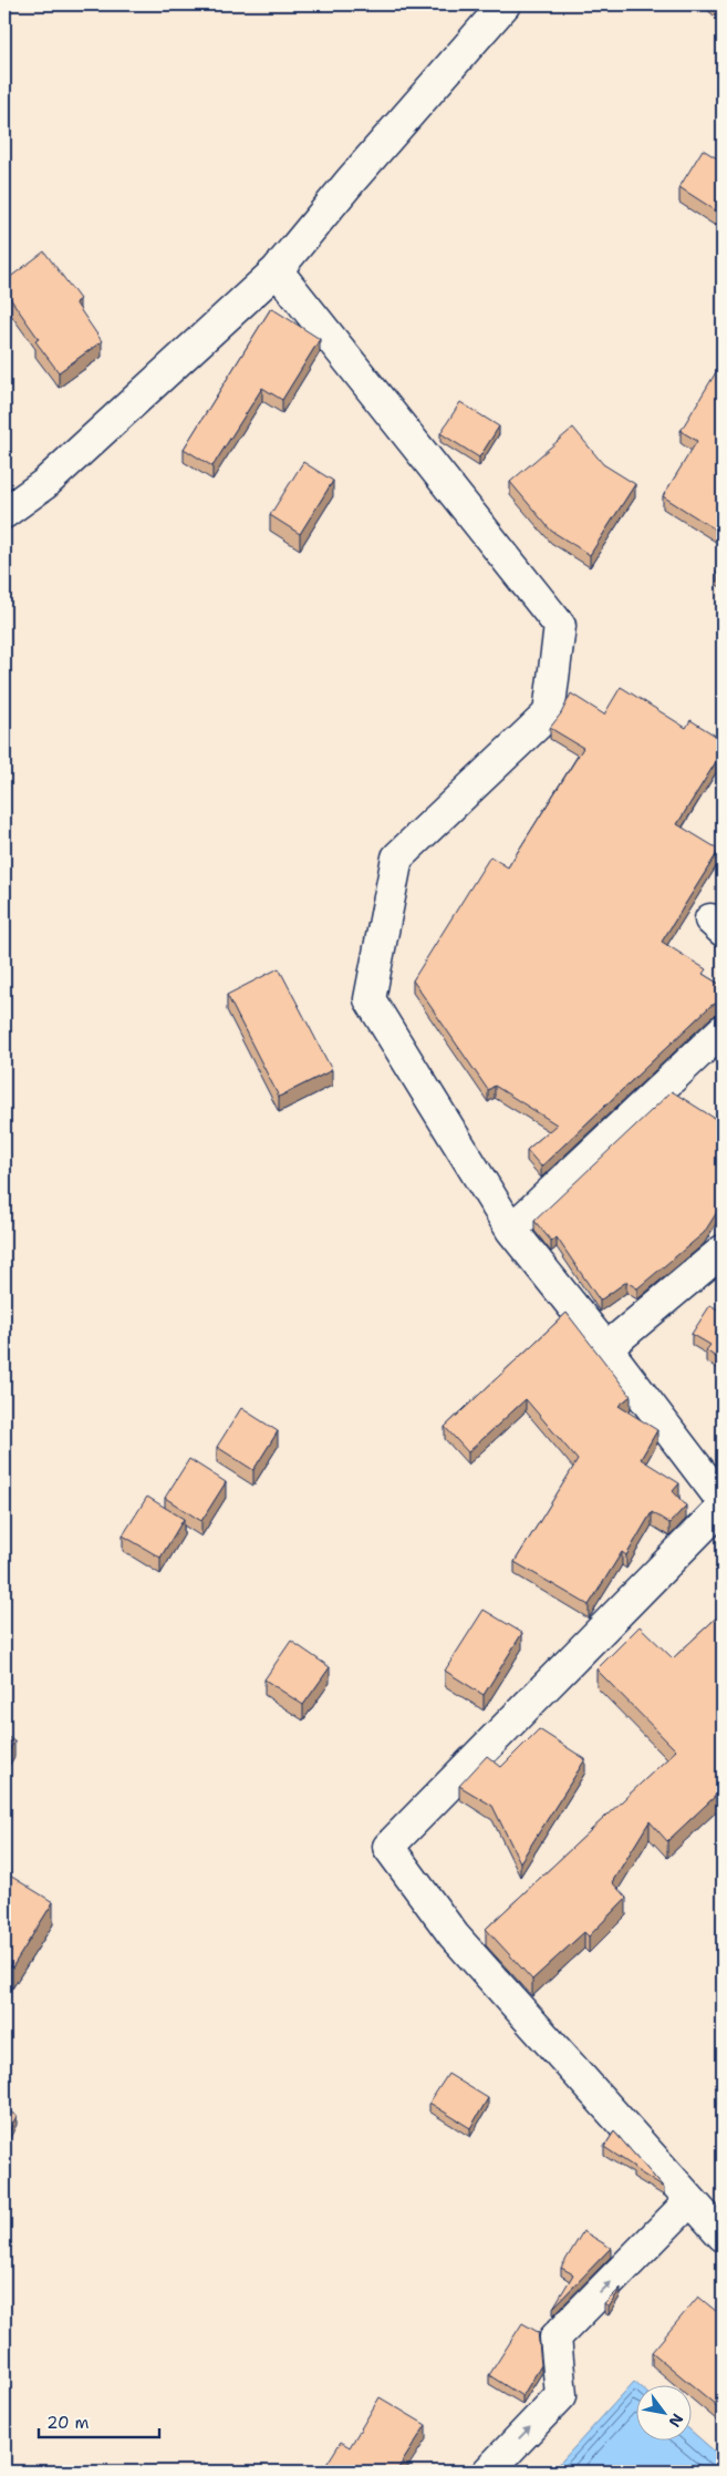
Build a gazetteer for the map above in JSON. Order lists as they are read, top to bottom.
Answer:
{
  "scale_bar": "20 m",
  "north": "bottom right"
}
